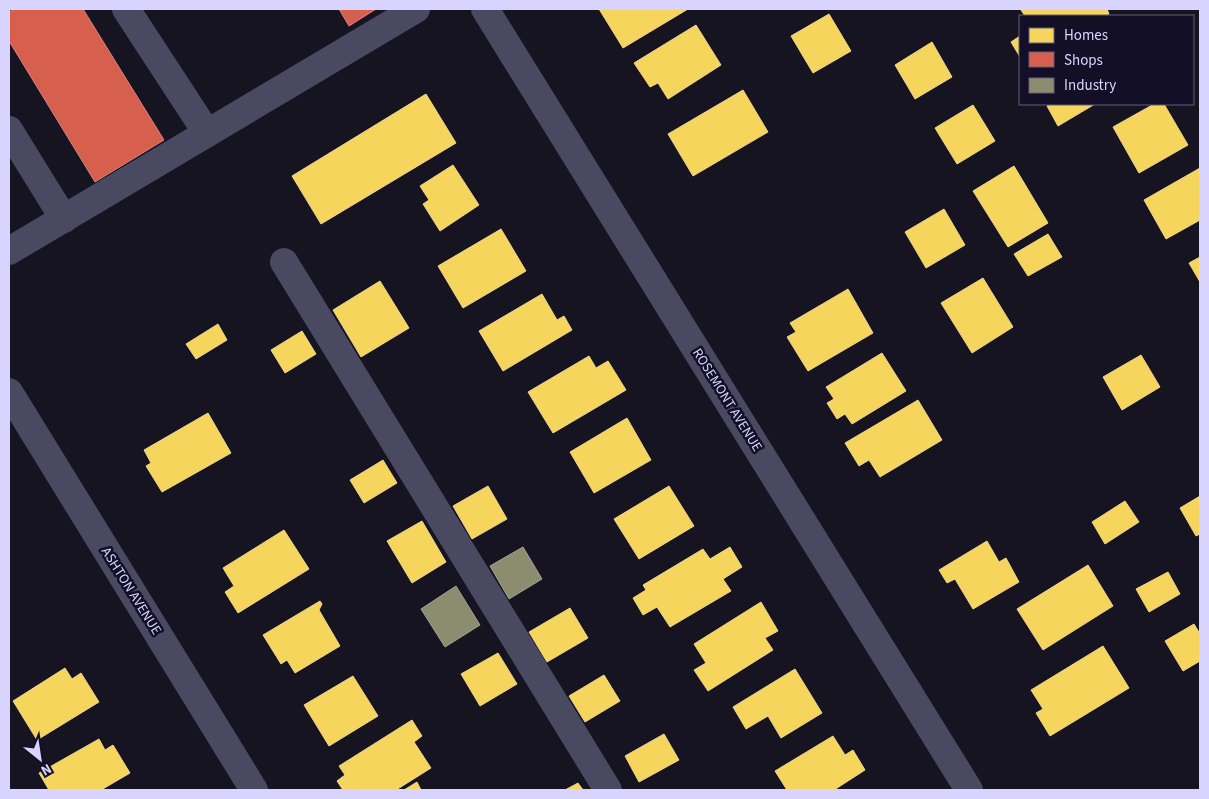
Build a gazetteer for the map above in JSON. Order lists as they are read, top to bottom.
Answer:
{
  "streets": {
    "street": ["ROSEMONT AVENUE", "ASHTON AVENUE"]
  },
  "legend": ["Homes", "Shops", "Industry"],
  "north": "bottom right"
}
